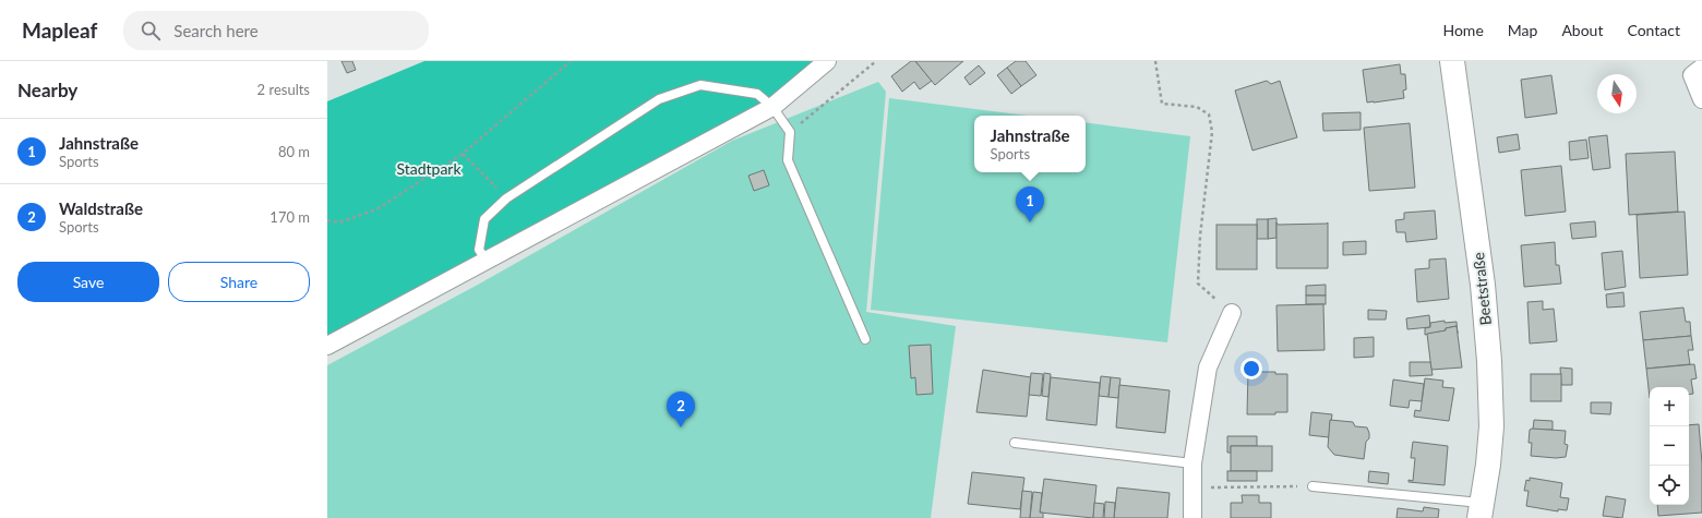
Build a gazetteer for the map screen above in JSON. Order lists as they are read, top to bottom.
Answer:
{
  "streets": {
    "main road": ["Beetstraße"]
  },
  "parks": ["Stadtpark"],
  "north": "bottom",
  "page": {
    "header": "Mapleaf",
    "search": "Search here",
    "nav": [
      "Home",
      "Map",
      "About",
      "Contact"
    ],
    "heading": ["Nearby", "2 results"],
    "popup": ["Jahnstraße", "Sports"],
    "list": [
      {
        "mark": "1",
        "name": "Jahnstraße",
        "note": "Sports",
        "value": "80 m"
      },
      {
        "mark": "2",
        "name": "Waldstraße",
        "note": "Sports",
        "value": "170 m"
      }
    ],
    "pins": ["1", "2"],
    "buttons": ["Save", "Share"],
    "map_buttons": ["+", "−"]
  }
}
